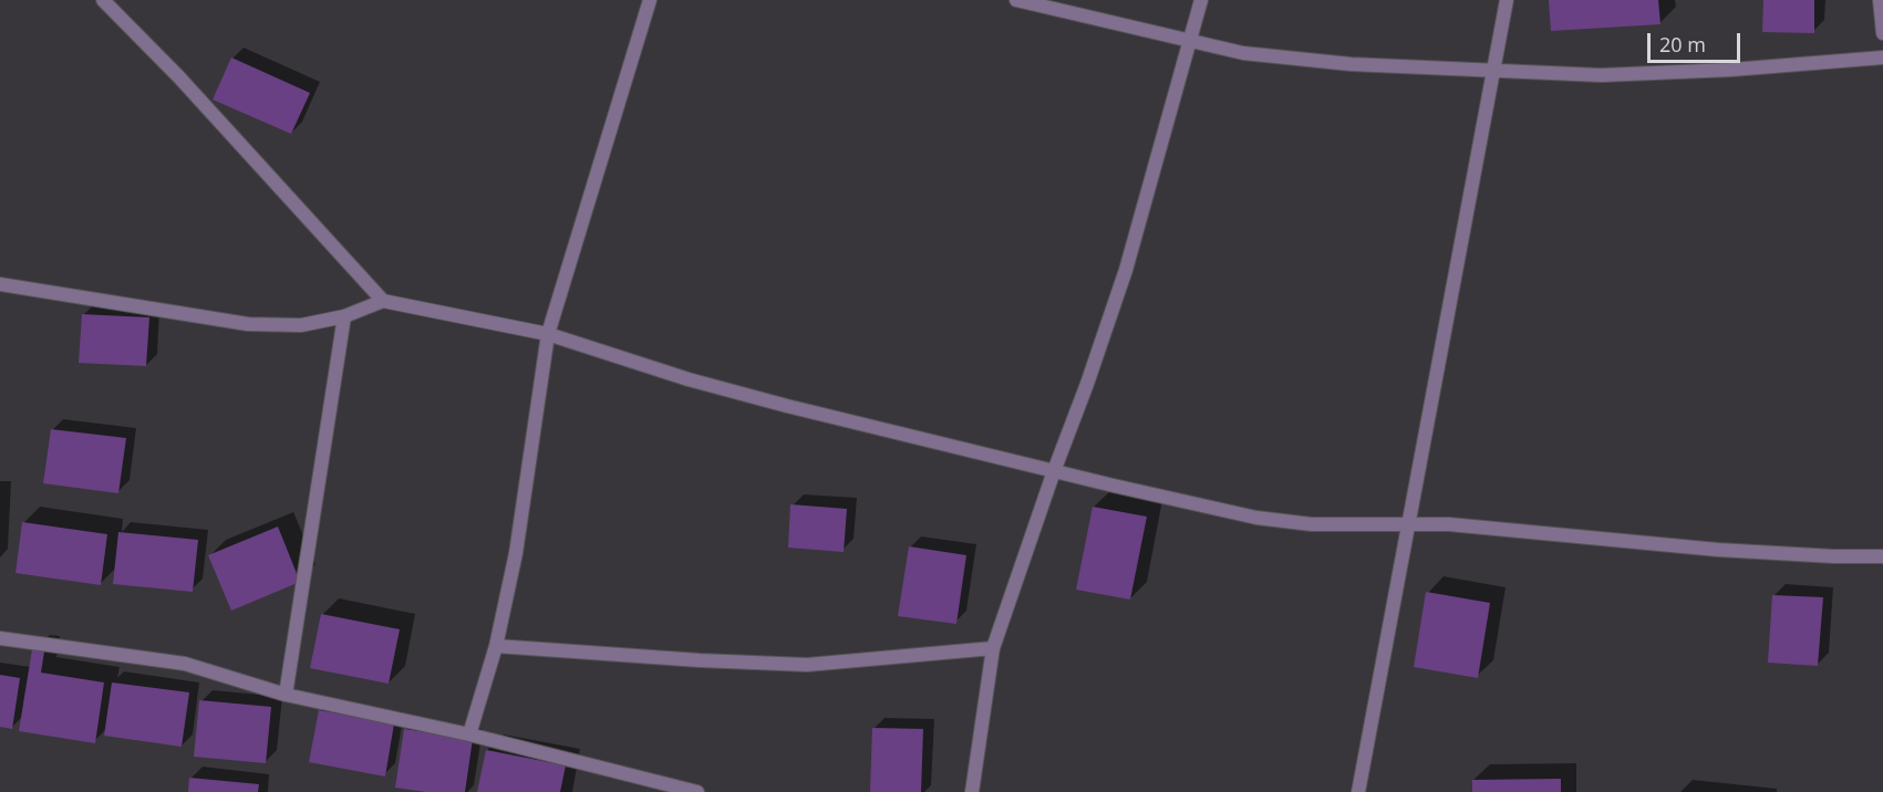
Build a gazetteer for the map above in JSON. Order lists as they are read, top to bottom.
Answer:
{
  "scale_bar": "20 m"
}
